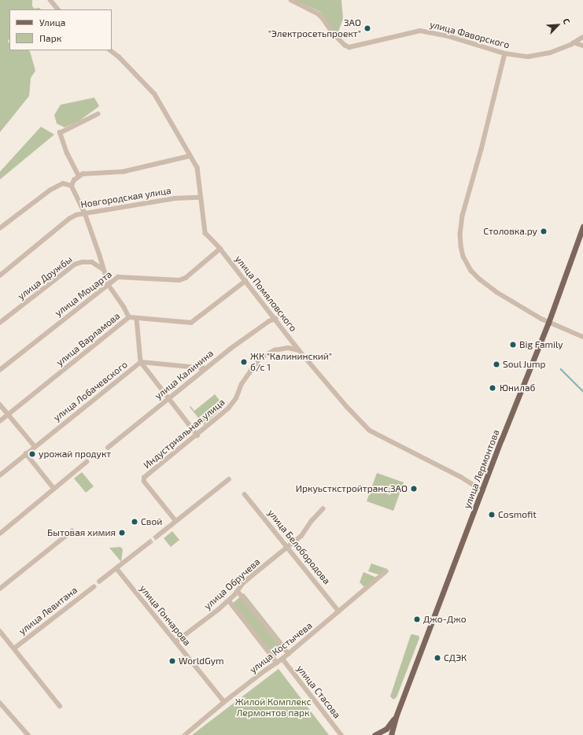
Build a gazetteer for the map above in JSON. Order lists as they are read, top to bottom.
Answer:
{
  "streets": {
    "main road": ["улица Лермонтова"],
    "street": [
      "улица Фаворского",
      "Новгородская улица",
      "улица Дружбы",
      "улица Моцарта",
      "улица Помяловского",
      "улица Варламова",
      "улица Калинина",
      "улица Лобачевского",
      "Индустриальная улица",
      "улица Белобородова",
      "улица Обручева",
      "улица Левитана",
      "улица Гончарова",
      "улица Костычева",
      "улица Стасова"
    ]
  },
  "crossings": [
    ["Новгородская улица", "улица Помяловского"],
    ["улица Моцарта", "улица Помяловского"],
    ["улица Помяловского", "улица Варламова"],
    ["улица Помяловского", "улица Калинина"],
    ["улица Помяловского", "Индустриальная улица"],
    ["улица Помяловского", "улица Лермонтова"],
    ["улица Калинина", "улица Лобачевского"],
    ["улица Белобородова", "улица Обручева"],
    ["улица Белобородова", "улица Костычева"],
    ["улица Обручева", "улица Гончарова"],
    ["улица Гончарова", "улица Костычева"],
    ["улица Костычева", "улица Стасова"]
  ],
  "parks": ["Жилой Комплекс Лермонтов парк"],
  "places": [
    "ЗАО \"Электросетьпроект\"",
    "Столовка.ру",
    "Big Family",
    "ЖК \"Калининский\" б/с 1",
    "Soul Jump",
    "Юнилаб",
    "урожай продукт",
    "Иркуьсткстройтранс,ЗАО",
    "Cosmofit",
    "Свой",
    "Бытовая химия",
    "Джо-Джо",
    "СДЭК",
    "WorldGym"
  ],
  "legend": ["Улица", "Парк"],
  "north": "top right"
}
